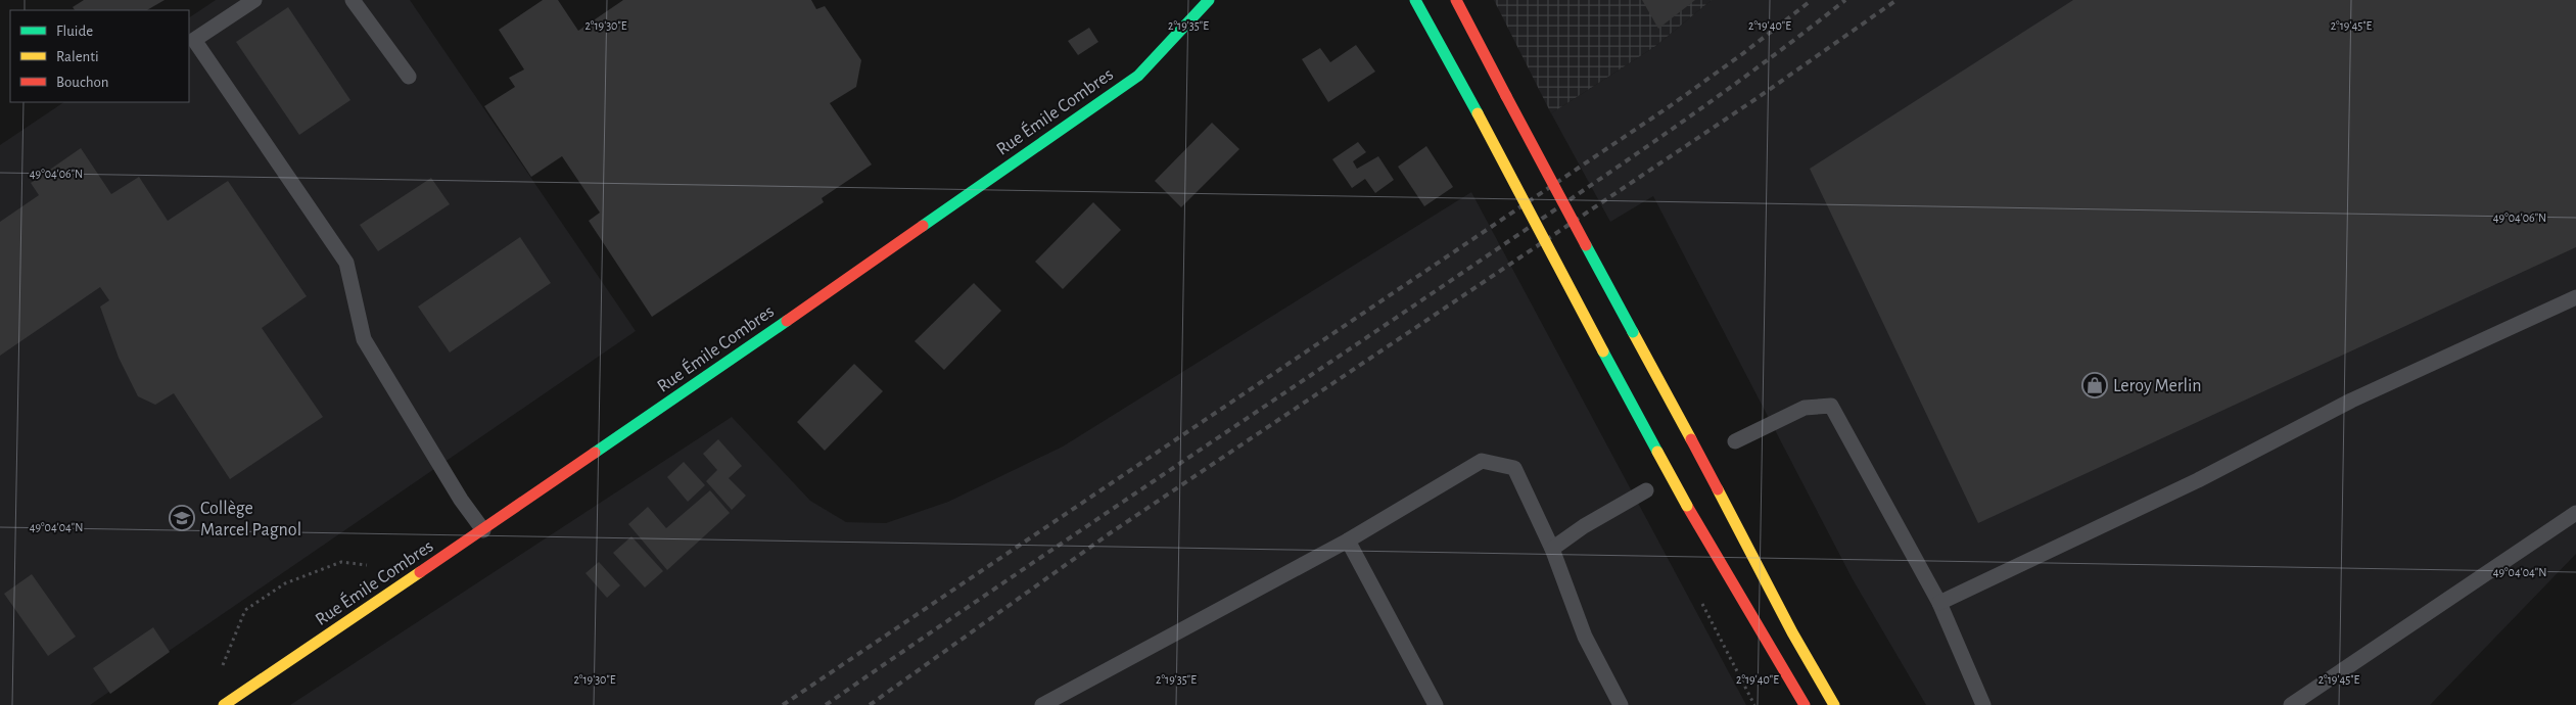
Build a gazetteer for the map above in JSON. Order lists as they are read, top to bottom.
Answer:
{
  "streets": {
    "street": ["Rue Émile Combres"]
  },
  "places": {
    "shop": ["Leroy Merlin"],
    "school or university": ["Collège Marcel Pagnol"]
  },
  "legend": ["Fluide", "Ralenti", "Bouchon"],
  "coordinates": [
    "2°19'30\"E",
    "2°19'35\"E",
    "2°19'40\"E",
    "2°19'45\"E",
    "49°04'06\"N",
    "49°04'04\"N"
  ]
}
